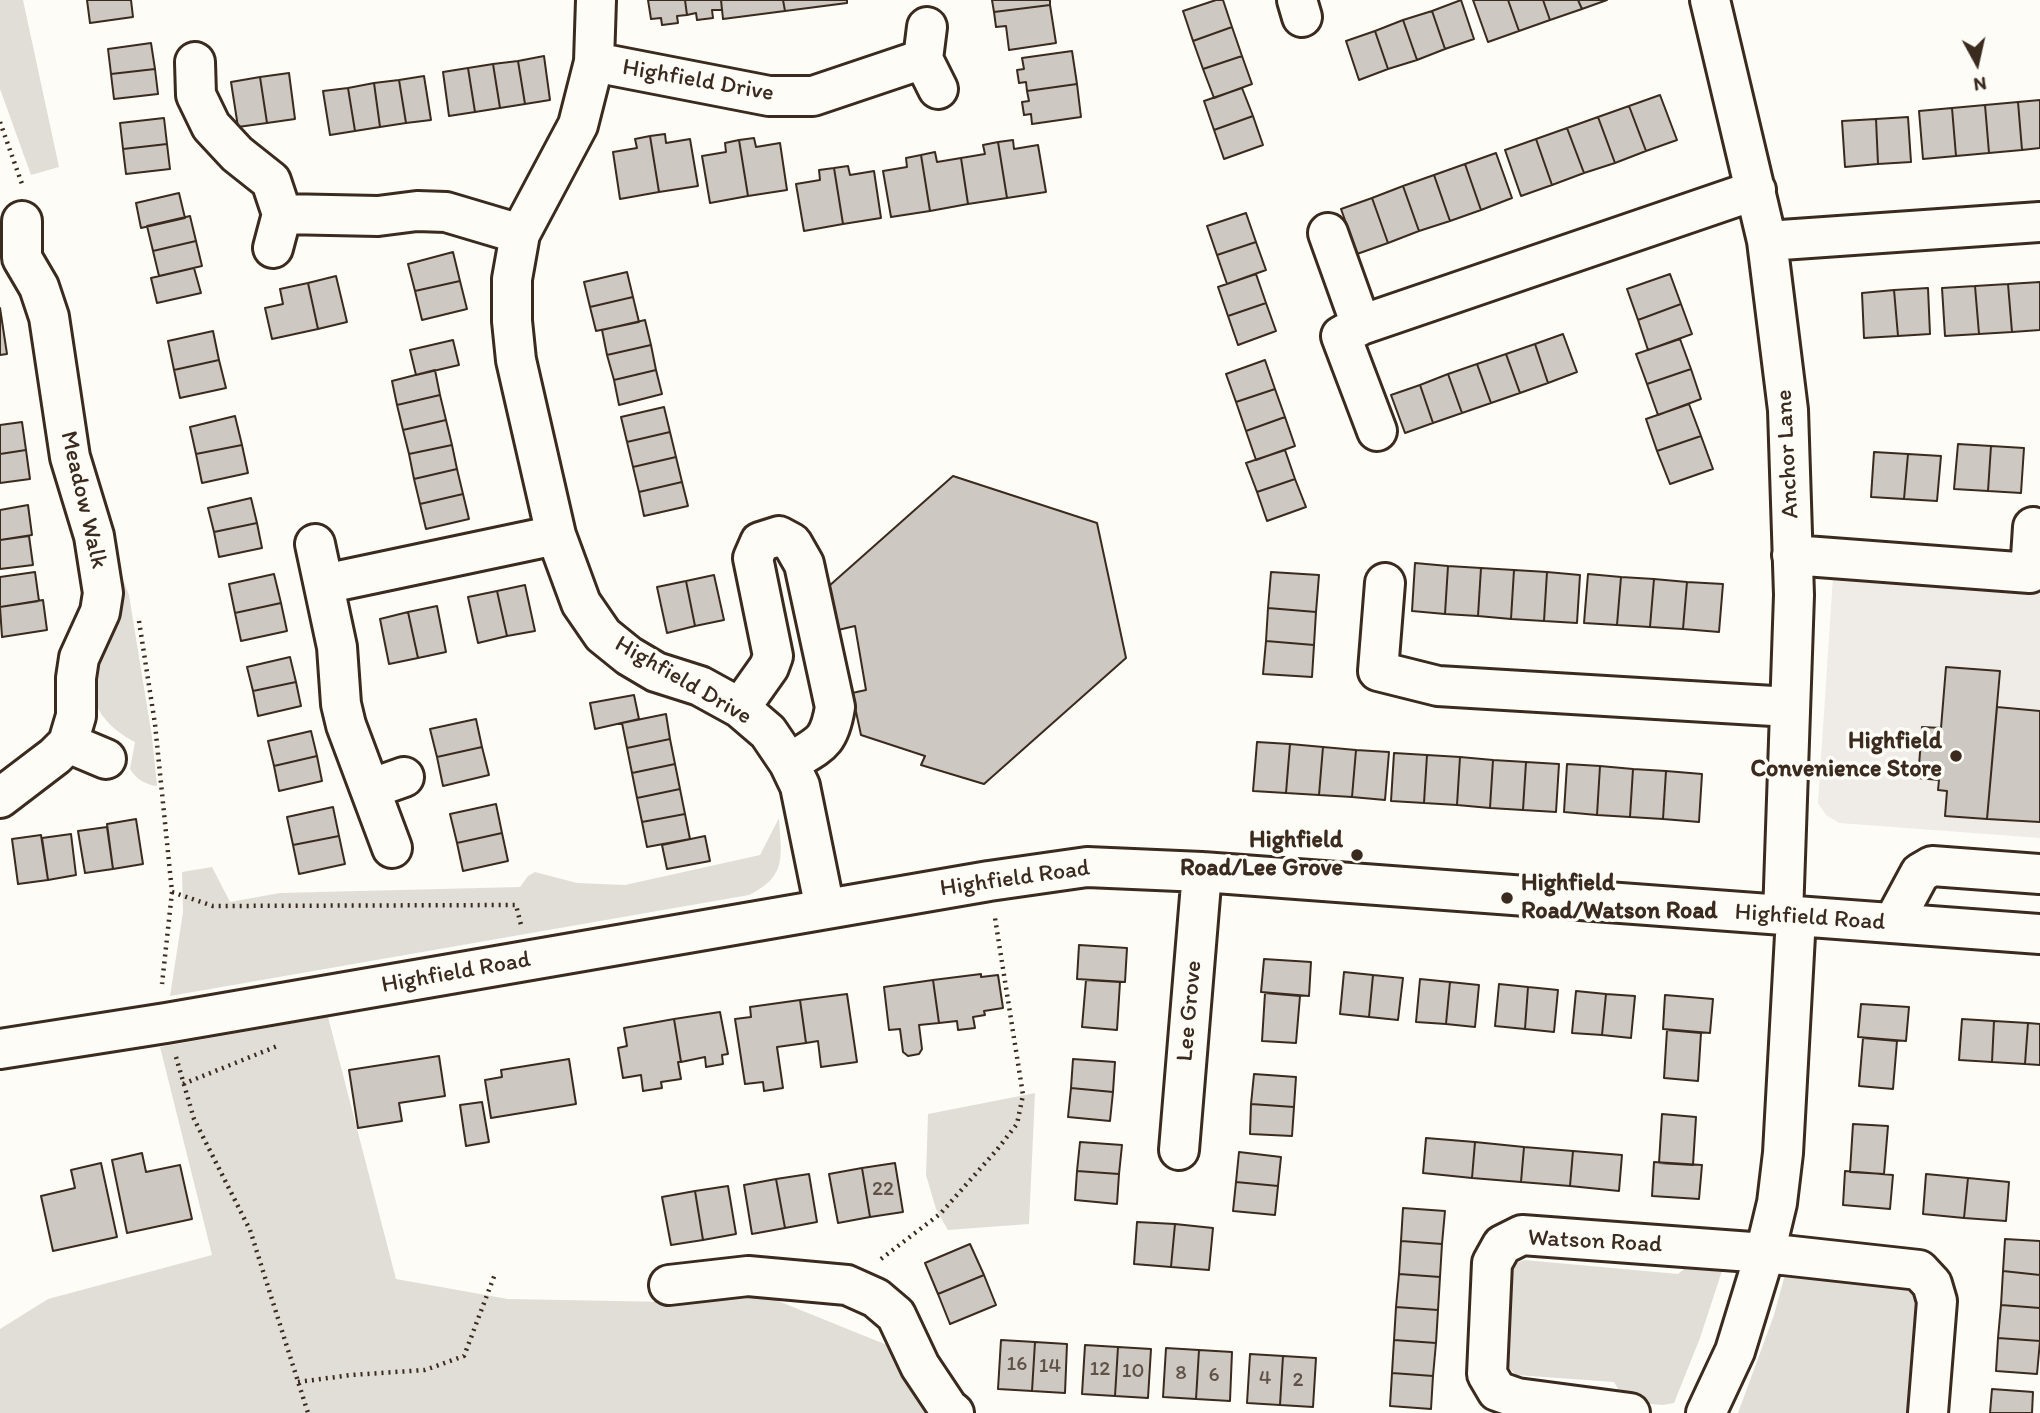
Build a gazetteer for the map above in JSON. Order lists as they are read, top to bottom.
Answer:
{
  "streets": {
    "street": [
      "Highfield Drive",
      "Anchor Lane",
      "Meadow Walk",
      "Highfield Road",
      "Lee Grove",
      "Watson Road"
    ]
  },
  "crossings": [
    ["Highfield Drive", "Highfield Road"],
    ["Anchor Lane", "Highfield Road"],
    ["Highfield Road", "Lee Grove"]
  ],
  "places": ["Highfield Convenience Store", "Highfield Road/Lee Grove", "Highfield Road/Watson Road"],
  "house_numbers": [
    "22",
    "16",
    "14",
    "12",
    "10",
    "8",
    "6",
    "4",
    "2"
  ],
  "north": "bottom"
}
